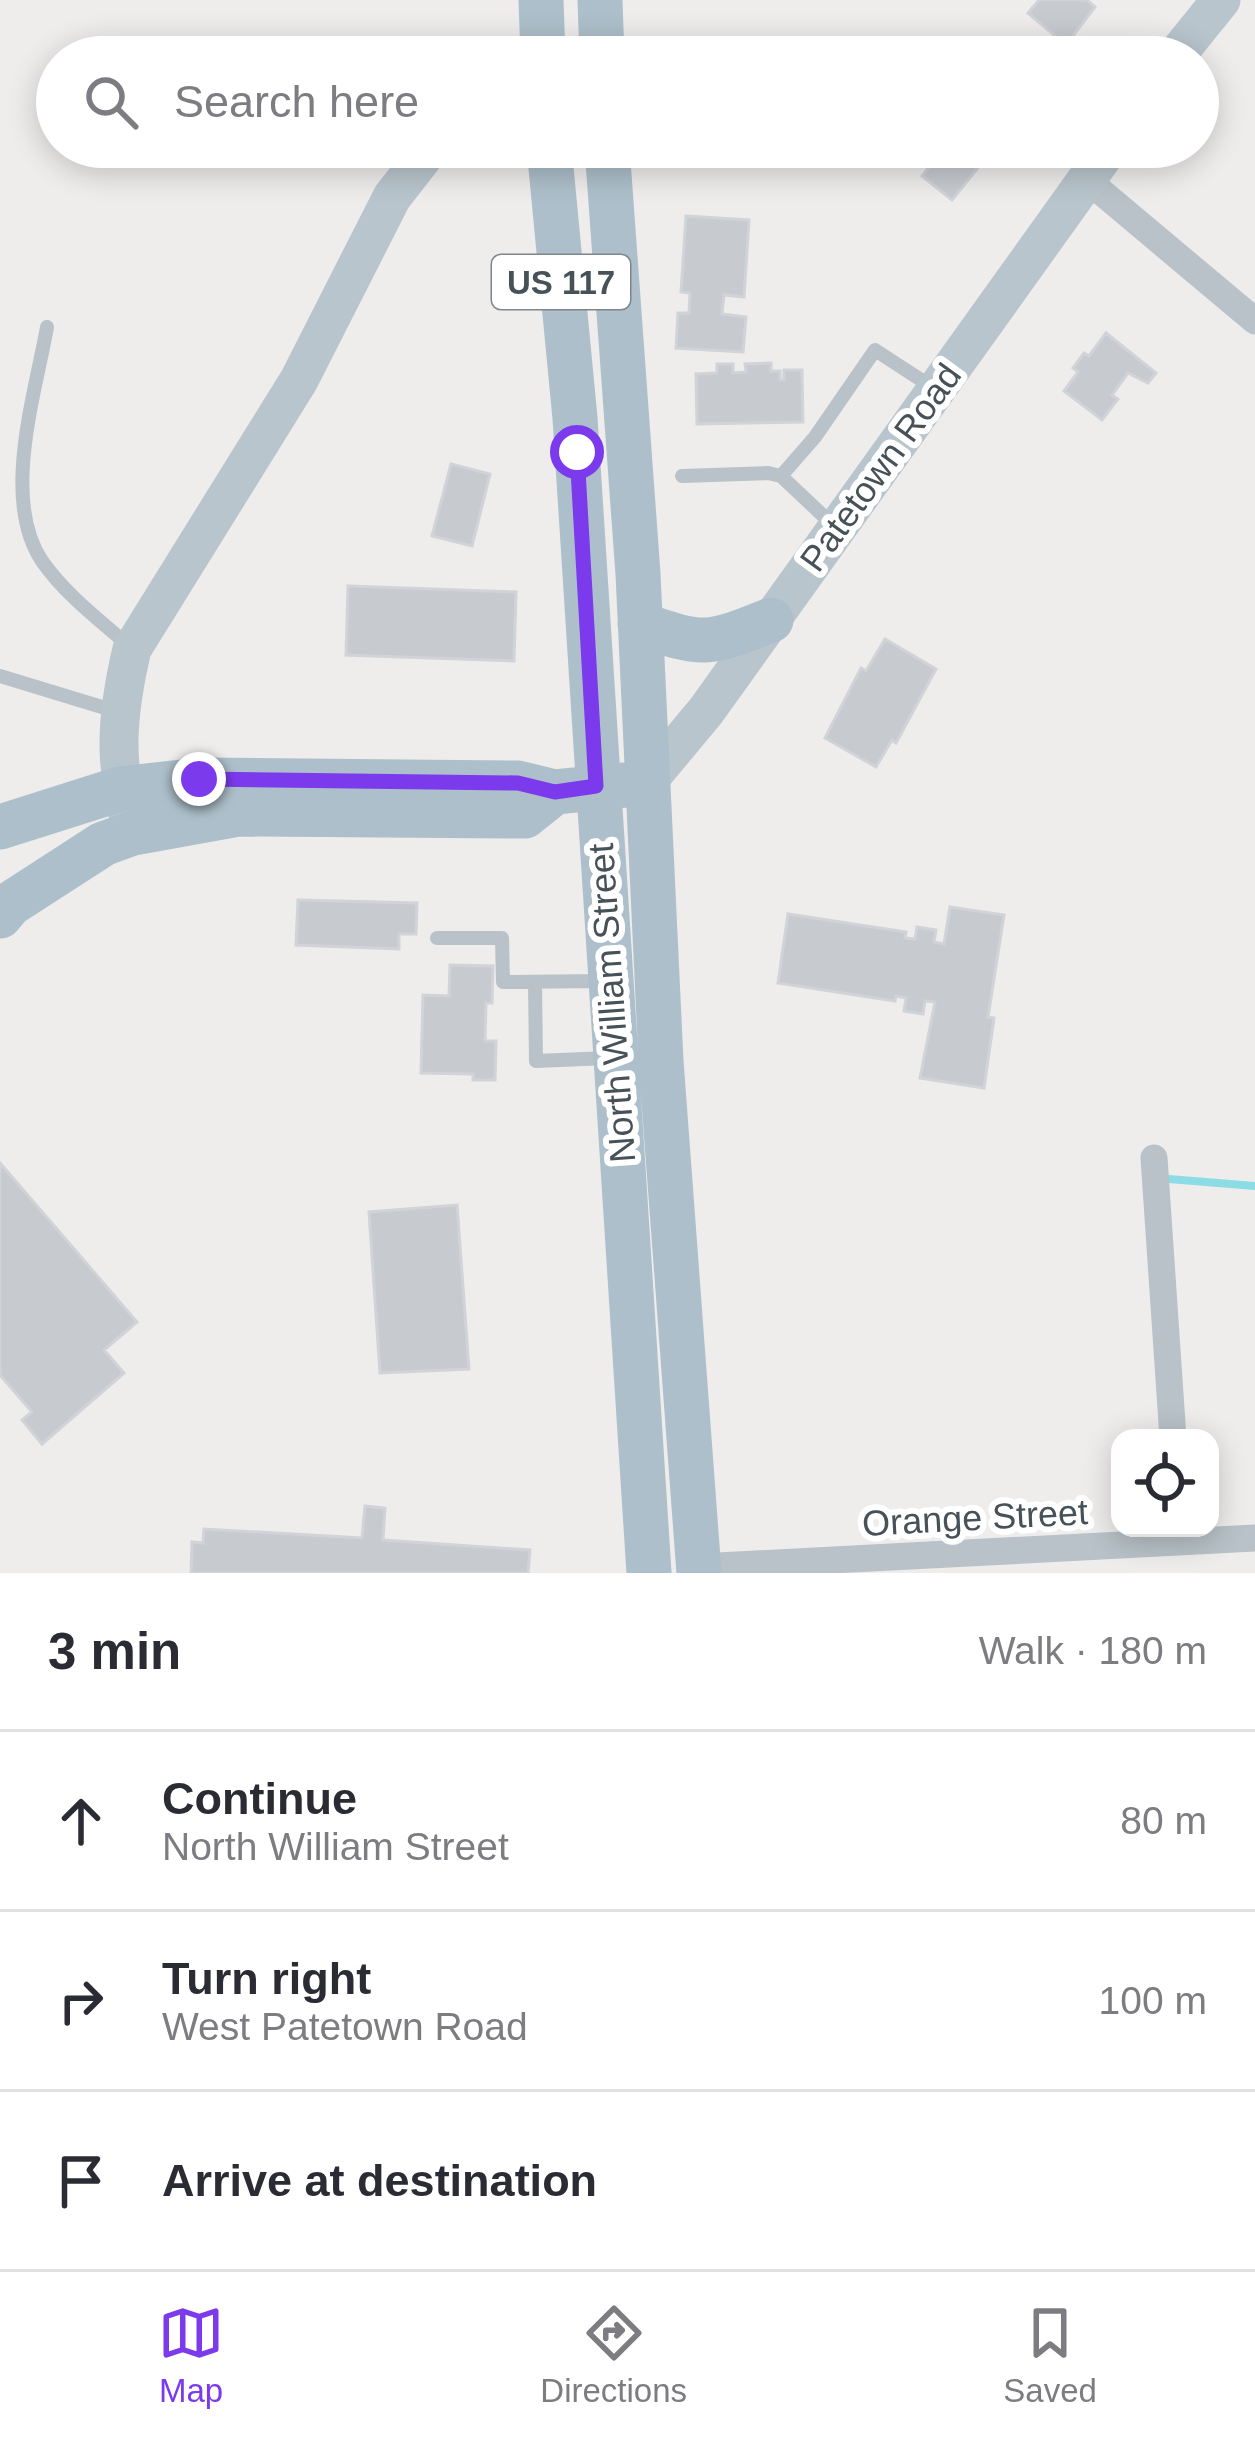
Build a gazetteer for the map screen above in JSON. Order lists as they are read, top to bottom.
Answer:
{
  "streets": {
    "main road": ["US 117", "Patetown Road", "North William Street"],
    "street": ["Orange Street"]
  },
  "crossings": [
    ["Patetown Road", "North William Street"],
    ["North William Street", "Orange Street"]
  ],
  "page": {
    "search": "Search here",
    "heading": ["3 min", "Walk · 180 m"],
    "list": [
      ["Continue", "North William Street", "80 m"],
      ["Turn right", "West Patetown Road", "100 m"],
      "Arrive at destination"
    ],
    "nav": ["Map", "Directions", "Saved"]
  }
}
